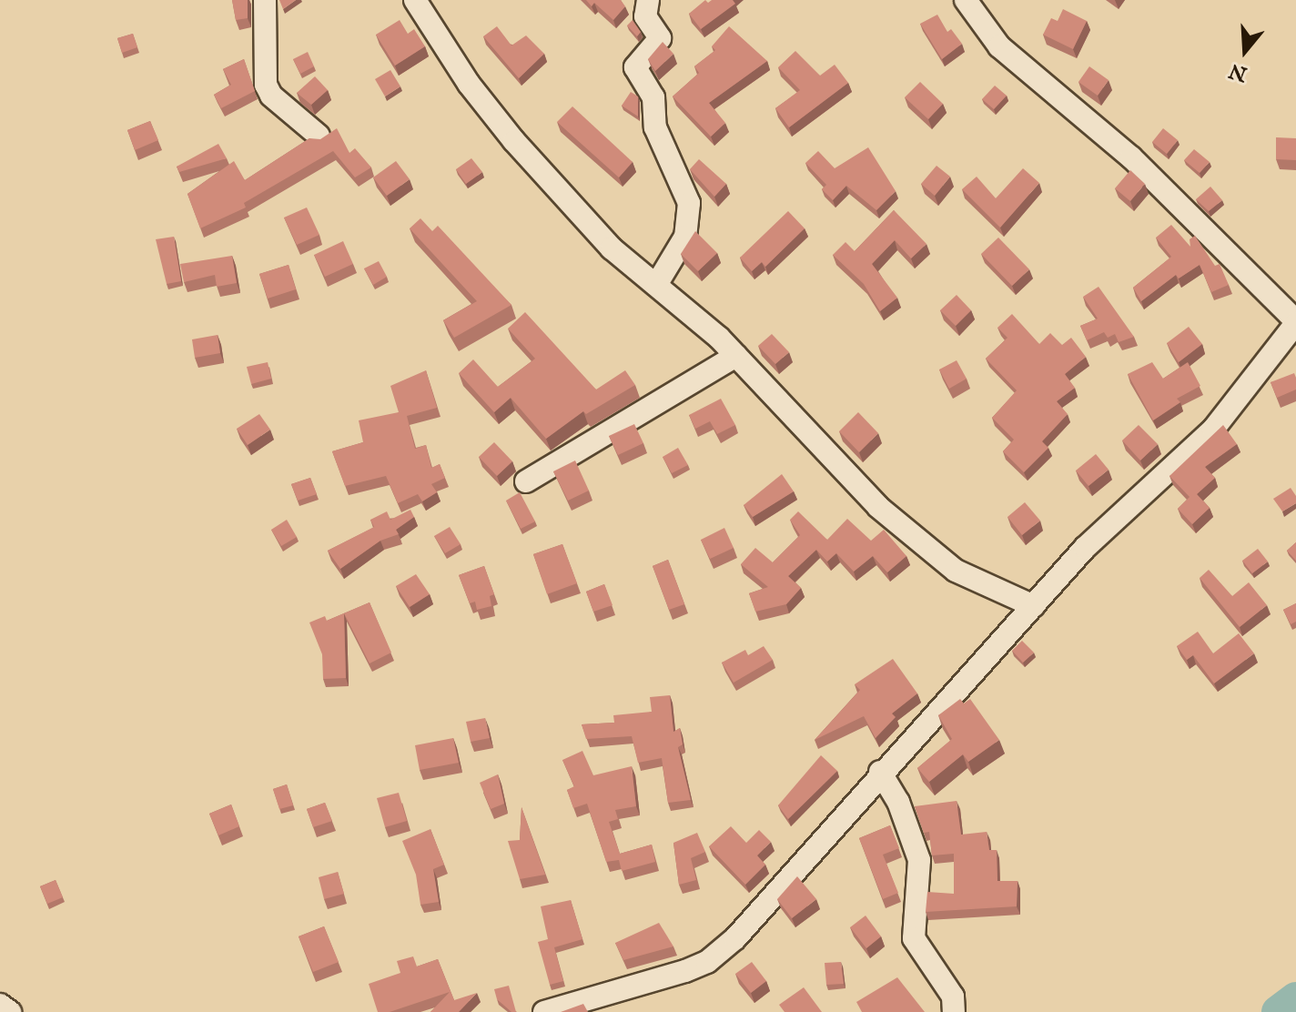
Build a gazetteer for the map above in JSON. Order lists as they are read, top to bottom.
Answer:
{
  "north": "bottom"
}
